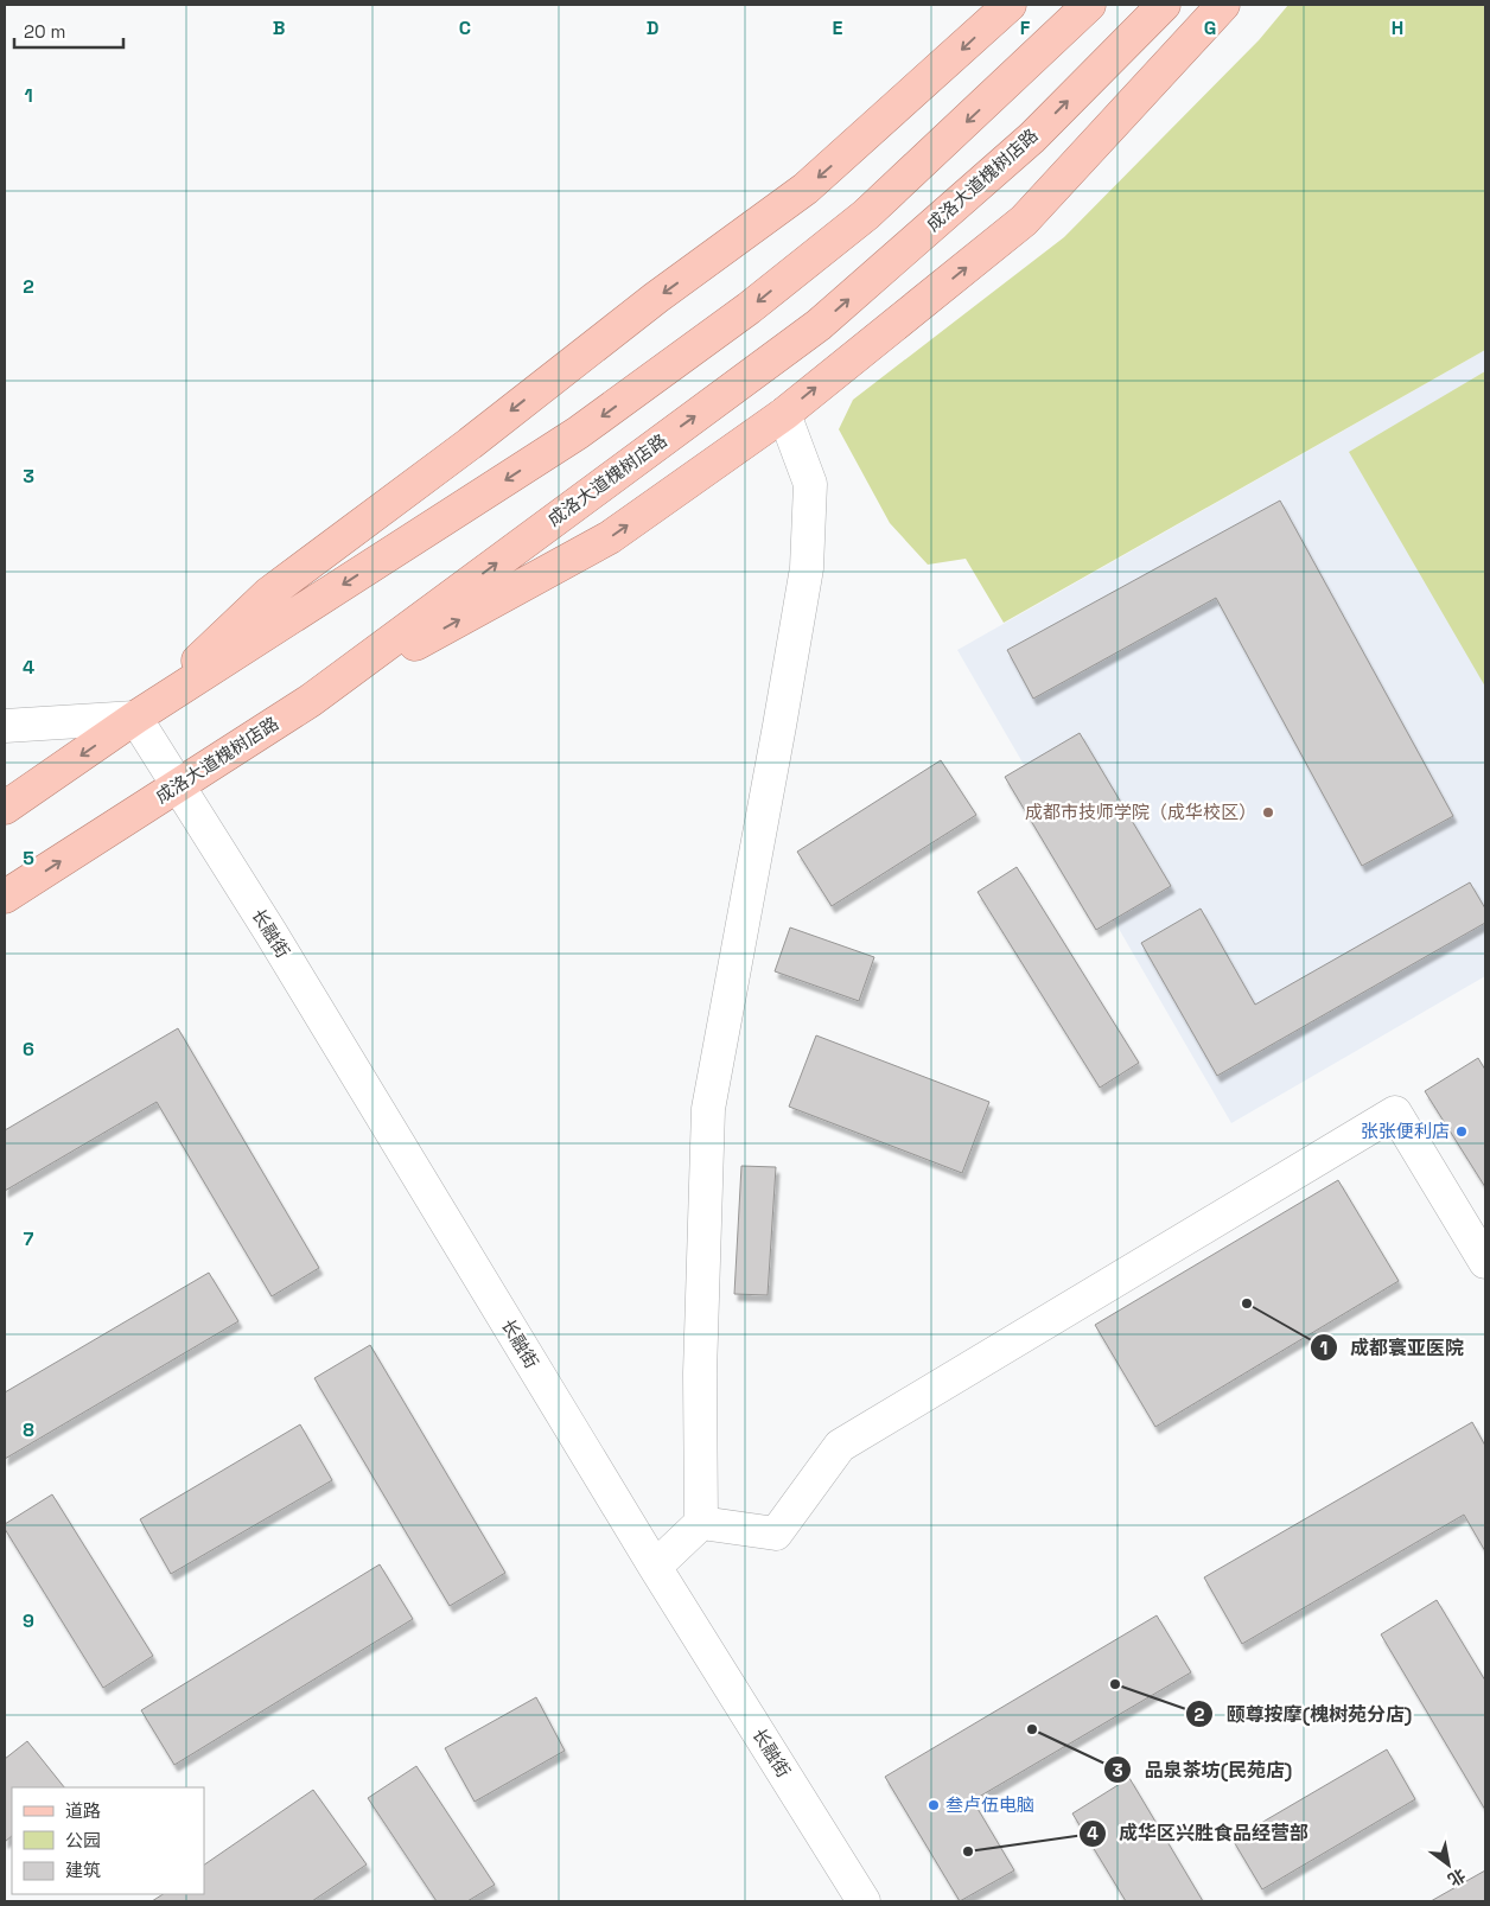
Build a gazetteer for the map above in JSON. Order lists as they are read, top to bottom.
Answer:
{
  "streets": {
    "main road": ["成洛大道槐树店路"],
    "street": ["长融街"]
  },
  "crossings": [
    ["成洛大道槐树店路", "长融街"]
  ],
  "places": [
    "成都市技师学院（成华校区）",
    "张张便利店",
    "成都寰亚医院",
    "颐尊按摩(槐树苑分店)",
    "品泉茶坊(民苑店)",
    "叁卢伍电脑",
    "成华区兴胜食品经营部"
  ],
  "legend": ["道路", "公园", "建筑"],
  "scale_bar": "20 m",
  "north": "bottom right",
  "grid": {
    "columns": [
      "B",
      "C",
      "D",
      "E",
      "F",
      "G",
      "H"
    ],
    "rows": [
      "1",
      "2",
      "3",
      "4",
      "5",
      "6",
      "7",
      "8",
      "9"
    ]
  }
}
